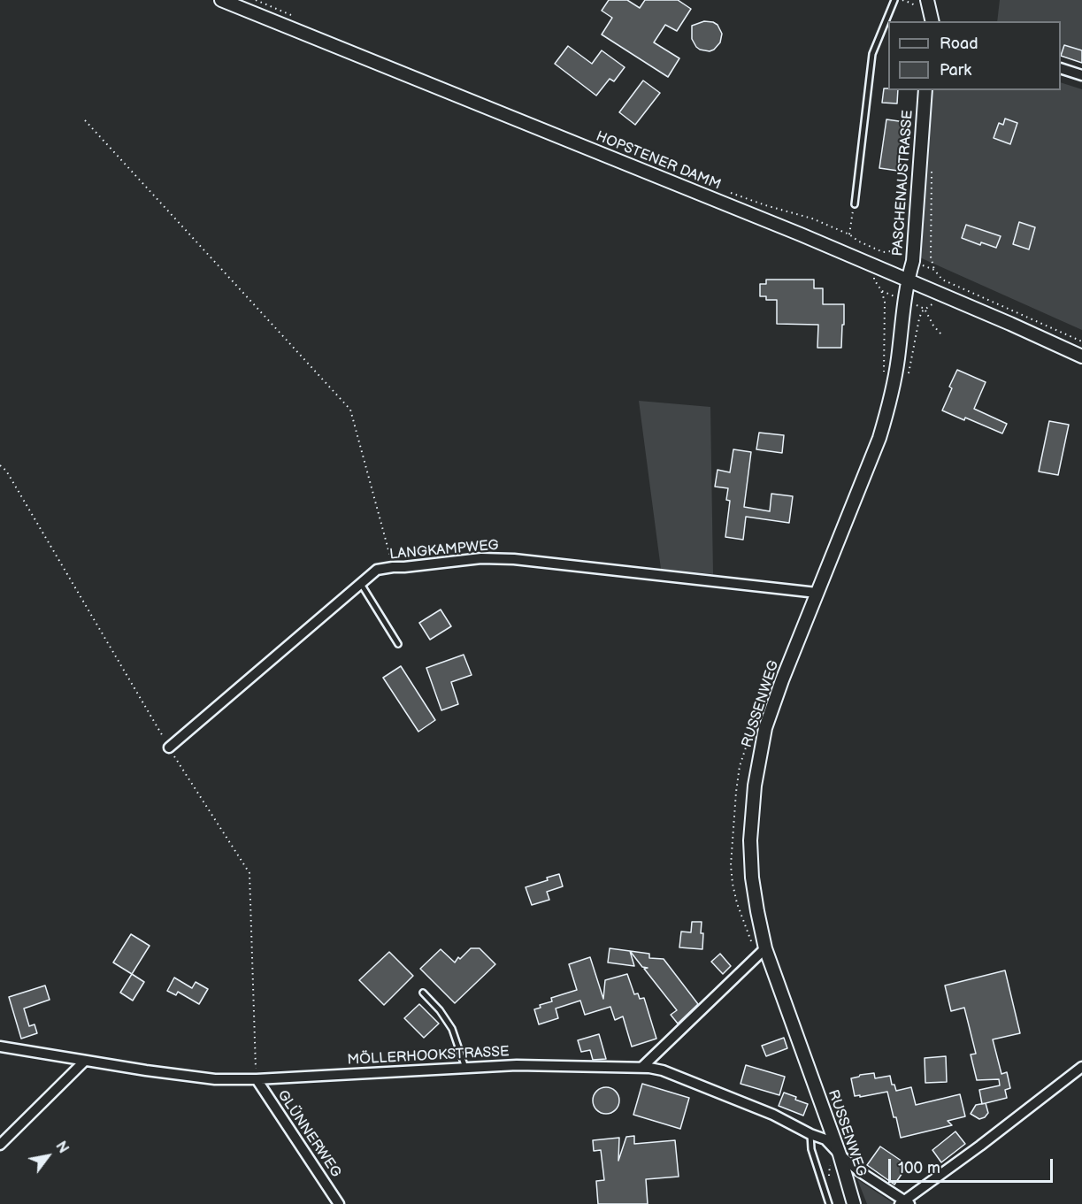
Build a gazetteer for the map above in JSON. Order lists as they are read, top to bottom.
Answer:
{
  "streets": {
    "street": [
      "HOPSTENER DAMM",
      "PASCHENAUSTRASSE",
      "LANGKAMPWEG",
      "RUSSENWEG",
      "MÖLLERHOOKSTRASSE",
      "GLÜNNERWEG"
    ]
  },
  "crossings": [
    ["HOPSTENER DAMM", "PASCHENAUSTRASSE"],
    ["HOPSTENER DAMM", "RUSSENWEG"],
    ["PASCHENAUSTRASSE", "RUSSENWEG"],
    ["LANGKAMPWEG", "RUSSENWEG"],
    ["RUSSENWEG", "MÖLLERHOOKSTRASSE"],
    ["MÖLLERHOOKSTRASSE", "GLÜNNERWEG"]
  ],
  "legend": ["Road", "Park"],
  "scale_bar": "100 m",
  "north": "top right"
}
